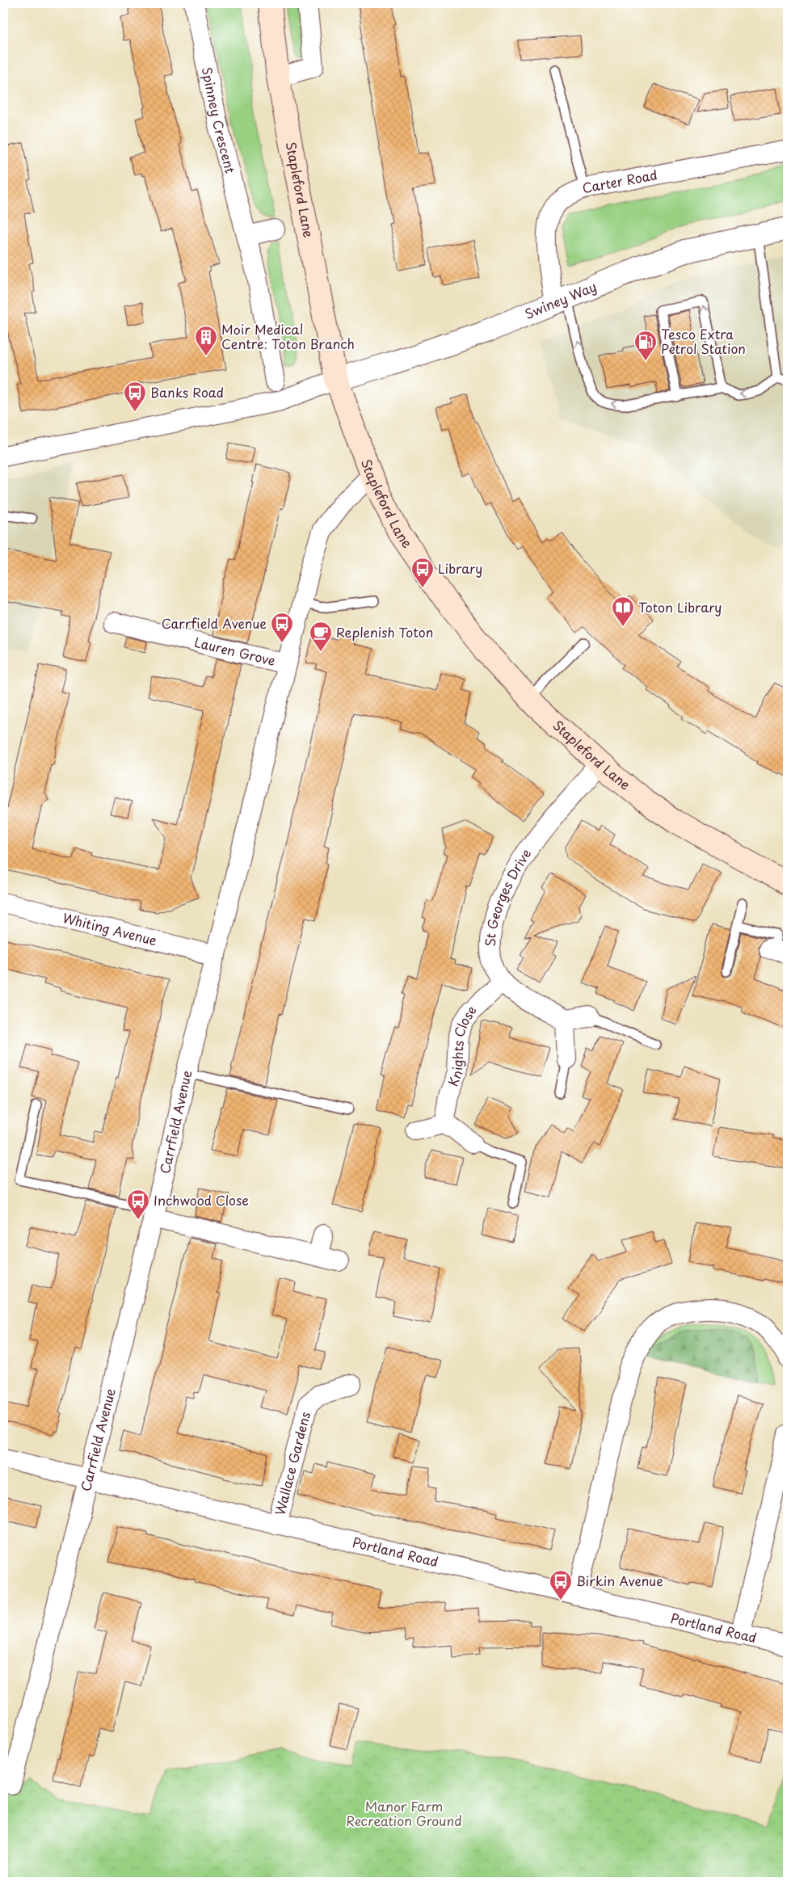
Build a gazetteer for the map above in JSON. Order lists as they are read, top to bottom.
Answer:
{
  "streets": {
    "main road": ["Stapleford Lane"],
    "street": [
      "Spinney Crescent",
      "Carter Road",
      "Swiney Way",
      "Lauren Grove",
      "St Georges Drive",
      "Whiting Avenue",
      "Knights Close",
      "Carrfield Avenue",
      "Wallace Gardens",
      "Portland Road"
    ]
  },
  "crossings": [
    ["Carter Road", "Swiney Way"],
    ["Stapleford Lane", "Swiney Way"],
    ["Stapleford Lane", "St Georges Drive"],
    ["Stapleford Lane", "Carrfield Avenue"],
    ["Lauren Grove", "Carrfield Avenue"],
    ["St Georges Drive", "Knights Close"],
    ["Whiting Avenue", "Carrfield Avenue"],
    ["Carrfield Avenue", "Portland Road"],
    ["Wallace Gardens", "Portland Road"]
  ],
  "parks": ["Manor Farm Recreation Ground"],
  "places": {
    "building": ["Moir Medical Centre: Toton Branch"],
    "fuel station": ["Tesco Extra Petrol Station"],
    "bus stop": [
      "Banks Road",
      "Library",
      "Carrfield Avenue",
      "Inchwood Close",
      "Birkin Avenue"
    ],
    "library": ["Toton Library"],
    "cafe": ["Replenish Toton"]
  }
}
